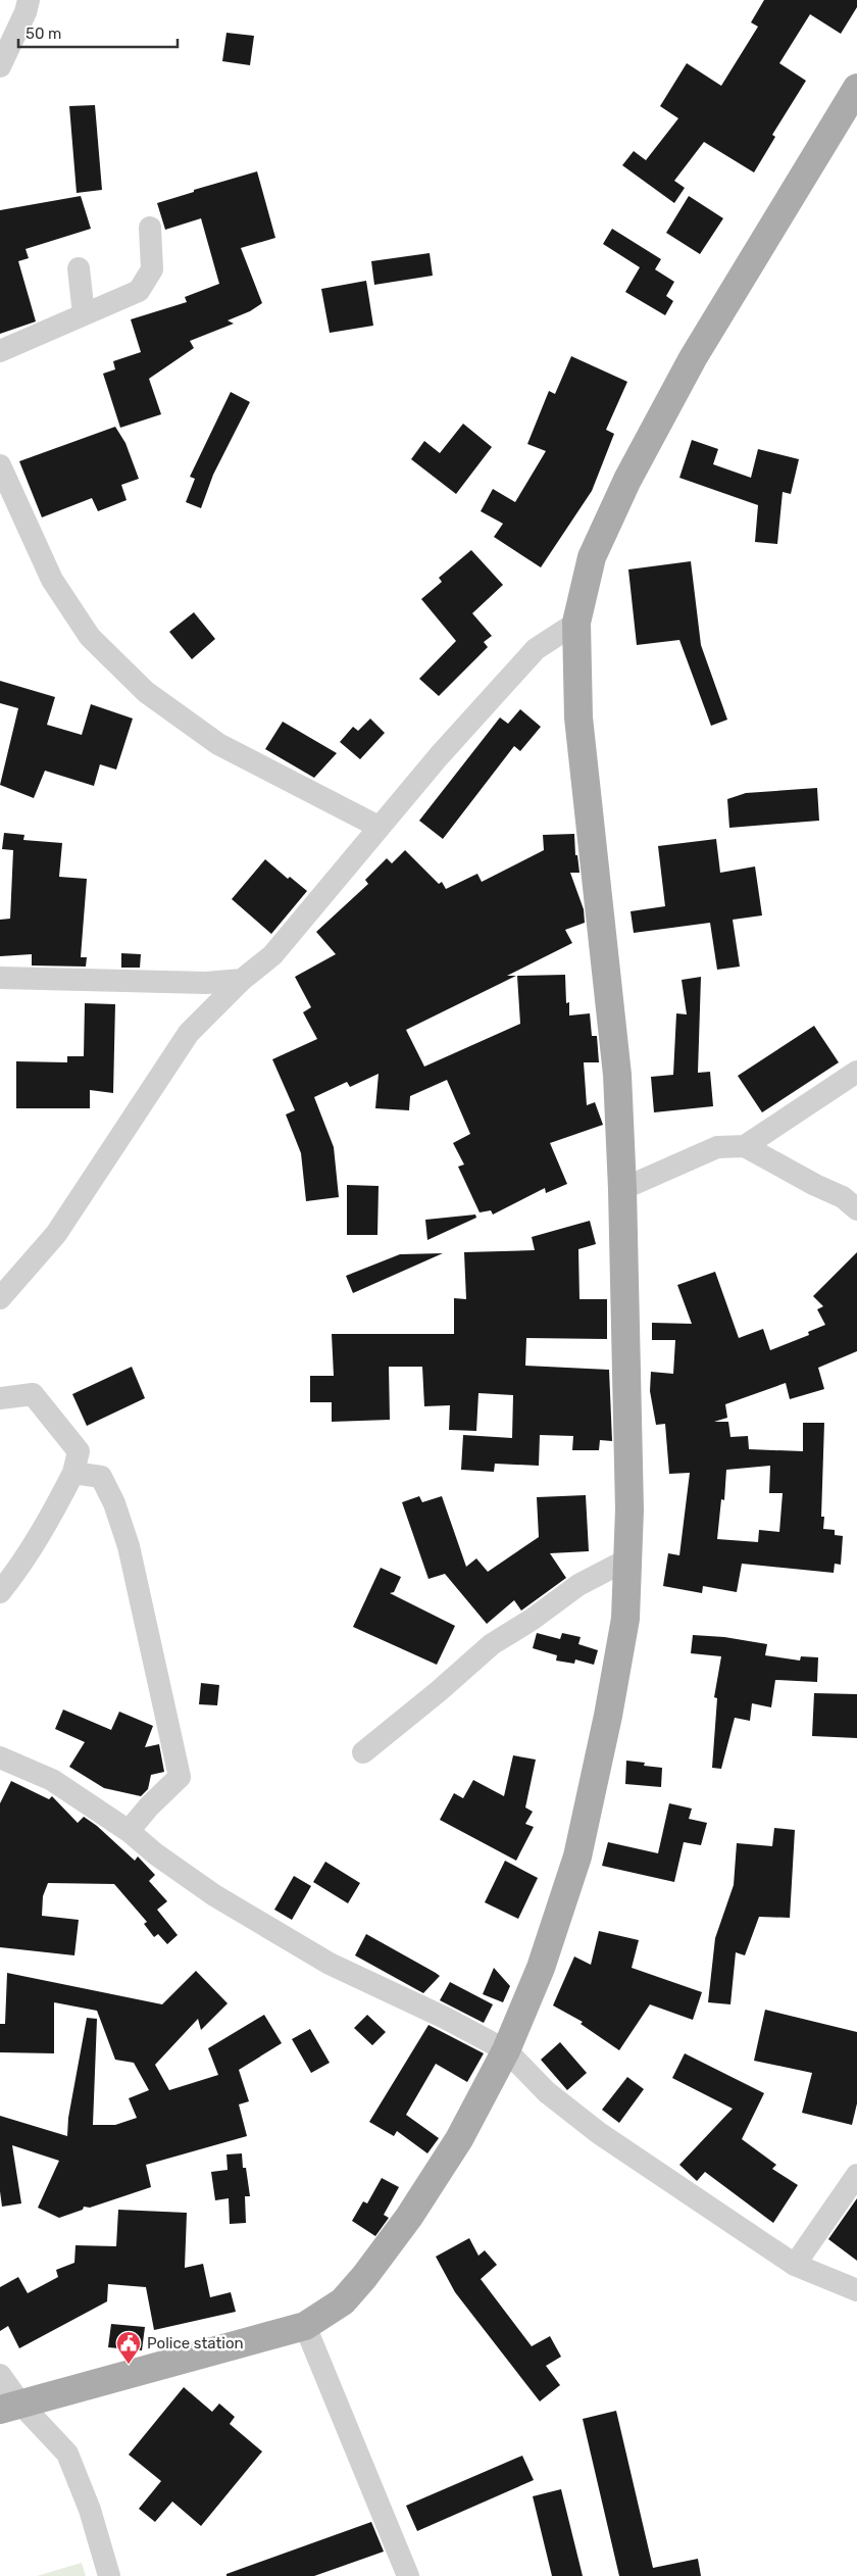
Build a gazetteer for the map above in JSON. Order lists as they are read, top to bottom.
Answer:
{
  "places": {
    "public building": ["Police station"]
  },
  "scale_bar": "50 m"
}
